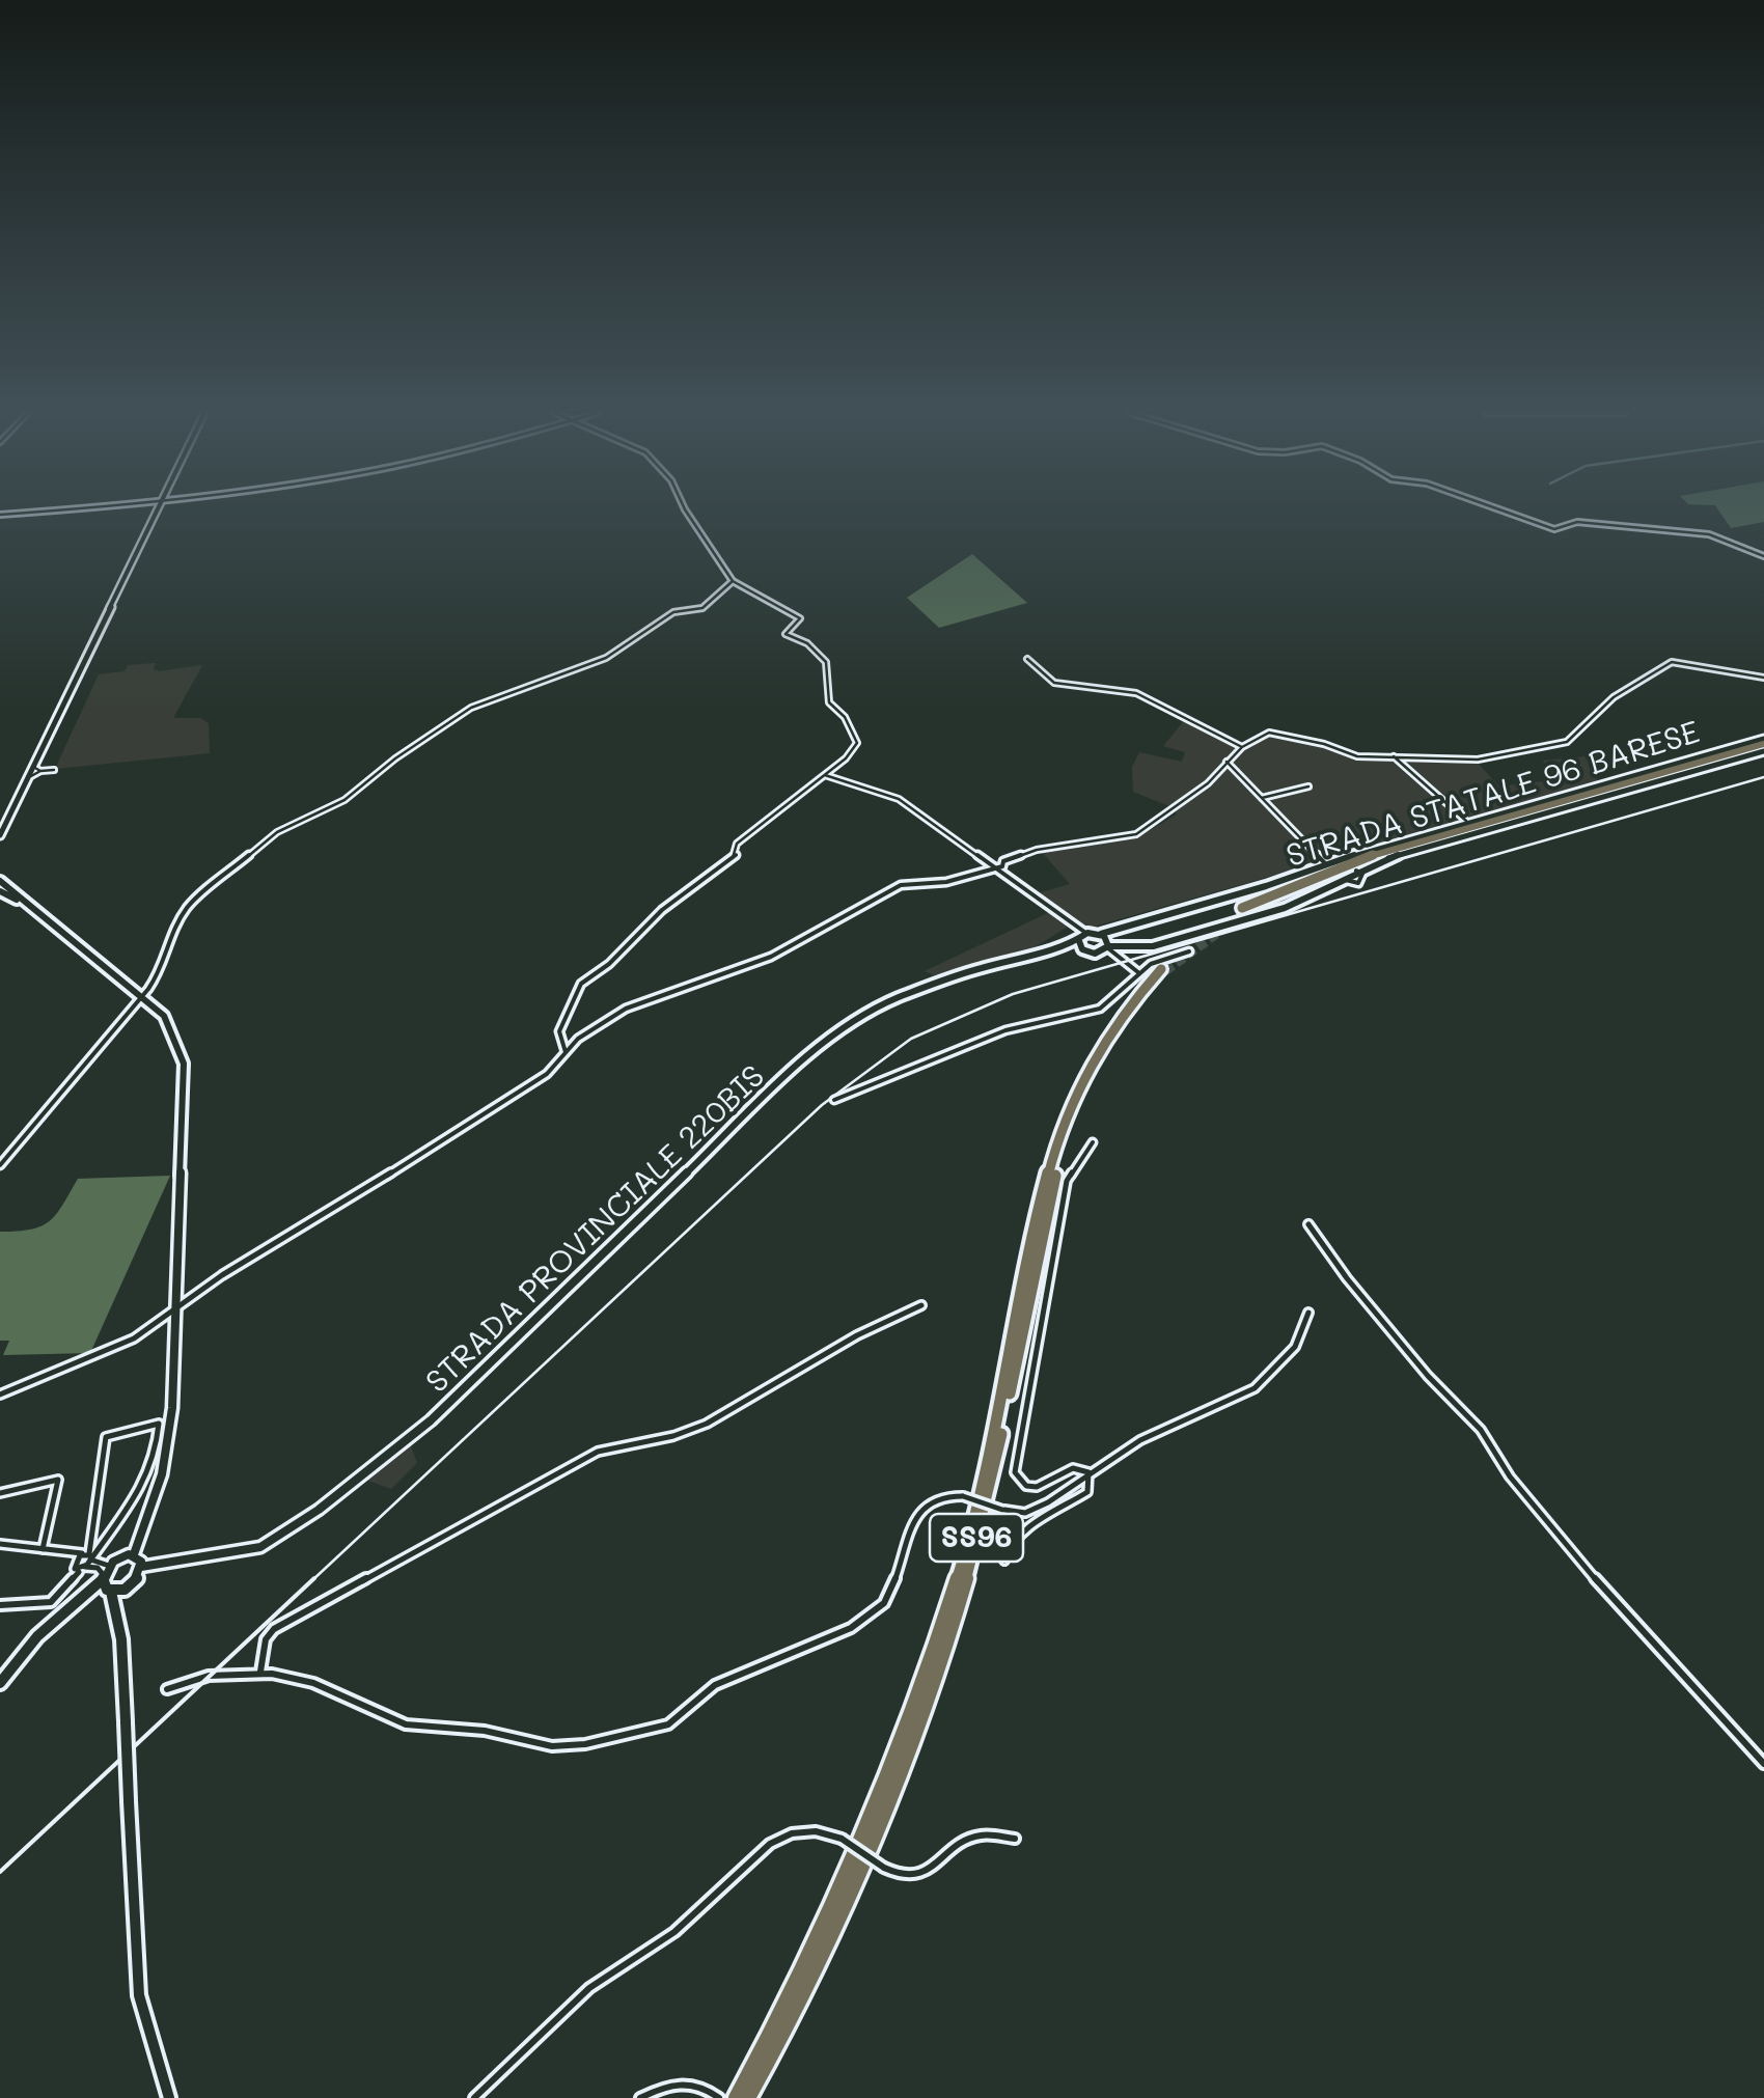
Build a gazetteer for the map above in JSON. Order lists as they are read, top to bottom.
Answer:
{
  "streets": {
    "highway": ["STRADA STATALE 96 BARESE", "SS96"],
    "main road": ["STRADA PROVINCIALE 220BIS"]
  }
}
